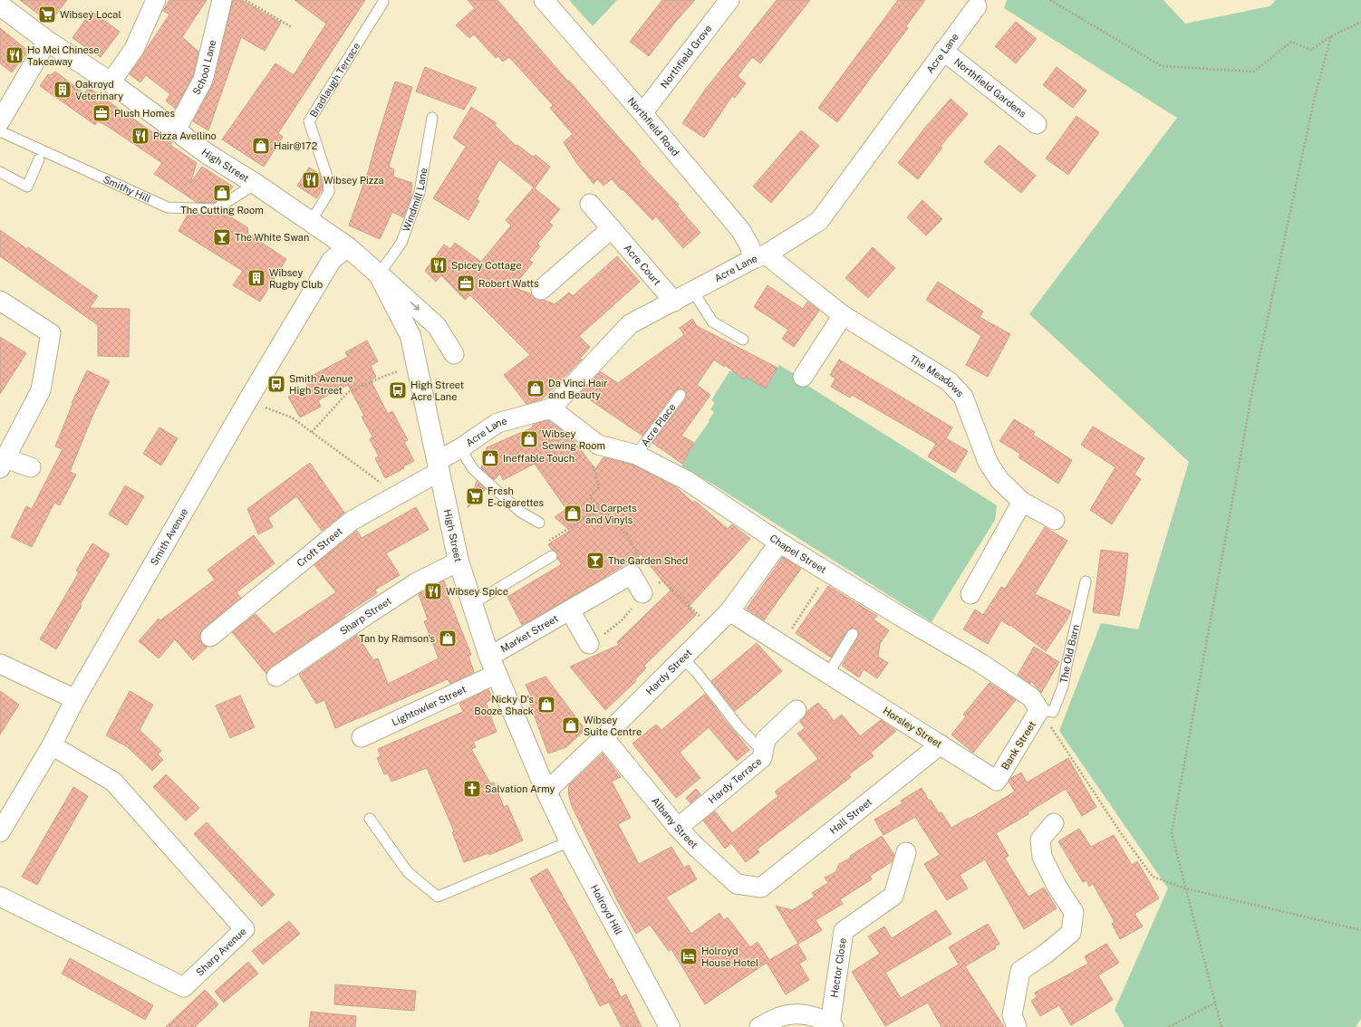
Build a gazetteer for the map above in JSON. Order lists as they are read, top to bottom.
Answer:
{
  "streets": {
    "main road": ["High Street", "Holroyd Hill"],
    "street": [
      "Acre Lane",
      "Northfield Grove",
      "School Lane",
      "Northfield Gardens",
      "Northfield Road",
      "Acre Court",
      "The Meadows",
      "Smith Avenue",
      "Croft Street",
      "Chapel Street",
      "Sharp Street",
      "Market Street",
      "Hardy Street",
      "Lightowler Street",
      "Horsley Street",
      "Bank Street",
      "Hardy Terrace",
      "Hall Street",
      "Albany Street",
      "Sharp Avenue",
      "Hector Close"
    ],
    "lane": [
      "Bradlaugh Terrace",
      "Smithy Hill",
      "Windmill Lane",
      "Acre Place",
      "The Old Barn"
    ]
  },
  "crossings": [
    ["Acre Lane", "Northfield Gardens"],
    ["Acre Lane", "Northfield Road"],
    ["Acre Lane", "High Street"],
    ["Acre Lane", "Acre Court"],
    ["Acre Lane", "The Meadows"],
    ["Acre Lane", "Croft Street"],
    ["Acre Lane", "Chapel Street"],
    ["Northfield Grove", "Northfield Road"],
    ["School Lane", "High Street"],
    ["Bradlaugh Terrace", "High Street"],
    ["Northfield Road", "The Meadows"],
    ["High Street", "Smithy Hill"],
    ["High Street", "Windmill Lane"],
    ["High Street", "Smith Avenue"],
    ["High Street", "Croft Street"],
    ["High Street", "Sharp Street"],
    ["High Street", "Market Street"],
    ["High Street", "Hardy Street"],
    ["High Street", "Lightowler Street"],
    ["High Street", "Holroyd Hill"],
    ["Acre Place", "Chapel Street"],
    ["Smith Avenue", "Sharp Avenue"],
    ["Chapel Street", "The Old Barn"],
    ["Chapel Street", "Hardy Street"],
    ["Chapel Street", "Bank Street"],
    ["Market Street", "Lightowler Street"],
    ["The Old Barn", "Bank Street"],
    ["Hardy Street", "Horsley Street"],
    ["Hardy Street", "Albany Street"],
    ["Hardy Street", "Holroyd Hill"],
    ["Horsley Street", "Bank Street"],
    ["Horsley Street", "Hall Street"],
    ["Hardy Terrace", "Albany Street"],
    ["Hall Street", "Albany Street"]
  ],
  "places": {
    "supermarket": ["Wibsey Local", "Fresh E-cigarettes"],
    "restaurant": [
      "Ho Mei Chinese Takeaway",
      "Pizza Avellino",
      "Wibsey Pizza",
      "Spicey Cottage",
      "Wibsey Spice"
    ],
    "building": ["Oakroyd Veterinary", "Wibsey Rugby Club"],
    "office": ["Plush Homes", "Robert Watts"],
    "shop": [
      "Hair@172",
      "The Cutting Room",
      "Da Vinci Hair and Beauty",
      "Wibsey Sewing Room",
      "Ineffable Touch",
      "DL Carpets and Vinyls",
      "Tan by Ramson's",
      "Nicky D's Booze Shack",
      "Wibsey Suite Centre"
    ],
    "bar": ["The White Swan", "The Garden Shed"],
    "bus stop": ["Smith Avenue High Street", "High Street Acre Lane"],
    "church": ["Salvation Army"],
    "hotel": ["Holroyd House Hotel"]
  }
}
